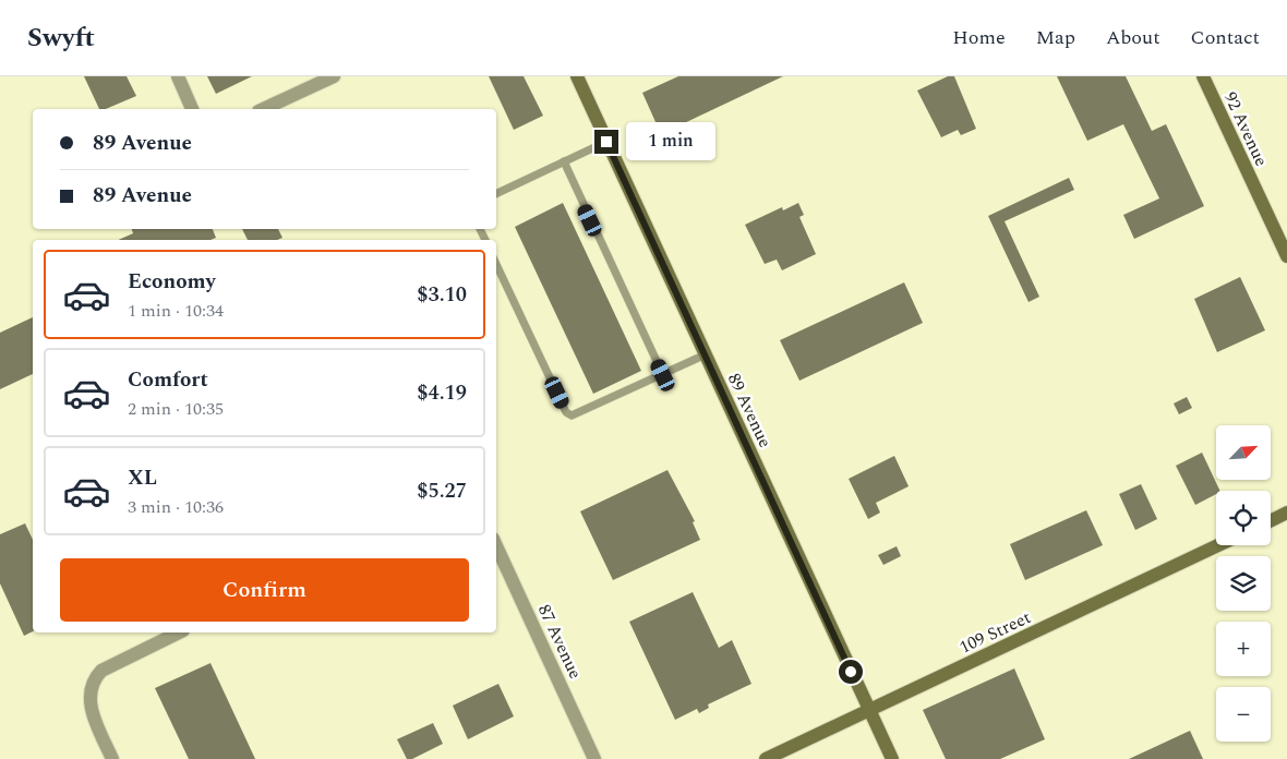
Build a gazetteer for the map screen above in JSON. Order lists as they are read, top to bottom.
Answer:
{
  "streets": {
    "street": [
      "92 Avenue",
      "89 Avenue",
      "109 Street",
      "87 Avenue"
    ]
  },
  "crossings": [
    ["89 Avenue", "109 Street"]
  ],
  "north": "top right",
  "page": {
    "header": "Swyft",
    "nav": [
      "Home",
      "Map",
      "About",
      "Contact"
    ],
    "banner": ["89 Avenue", "89 Avenue"],
    "bubble": "1 min",
    "list": [
      {
        "name": "Economy",
        "note": "1 min · 10:34",
        "value": "$3.10"
      },
      {
        "name": "Comfort",
        "note": "2 min · 10:35",
        "value": "$4.19"
      },
      {
        "name": "XL",
        "note": "3 min · 10:36",
        "value": "$5.27"
      }
    ],
    "map_buttons": ["+", "−"],
    "buttons": "Confirm"
  }
}
